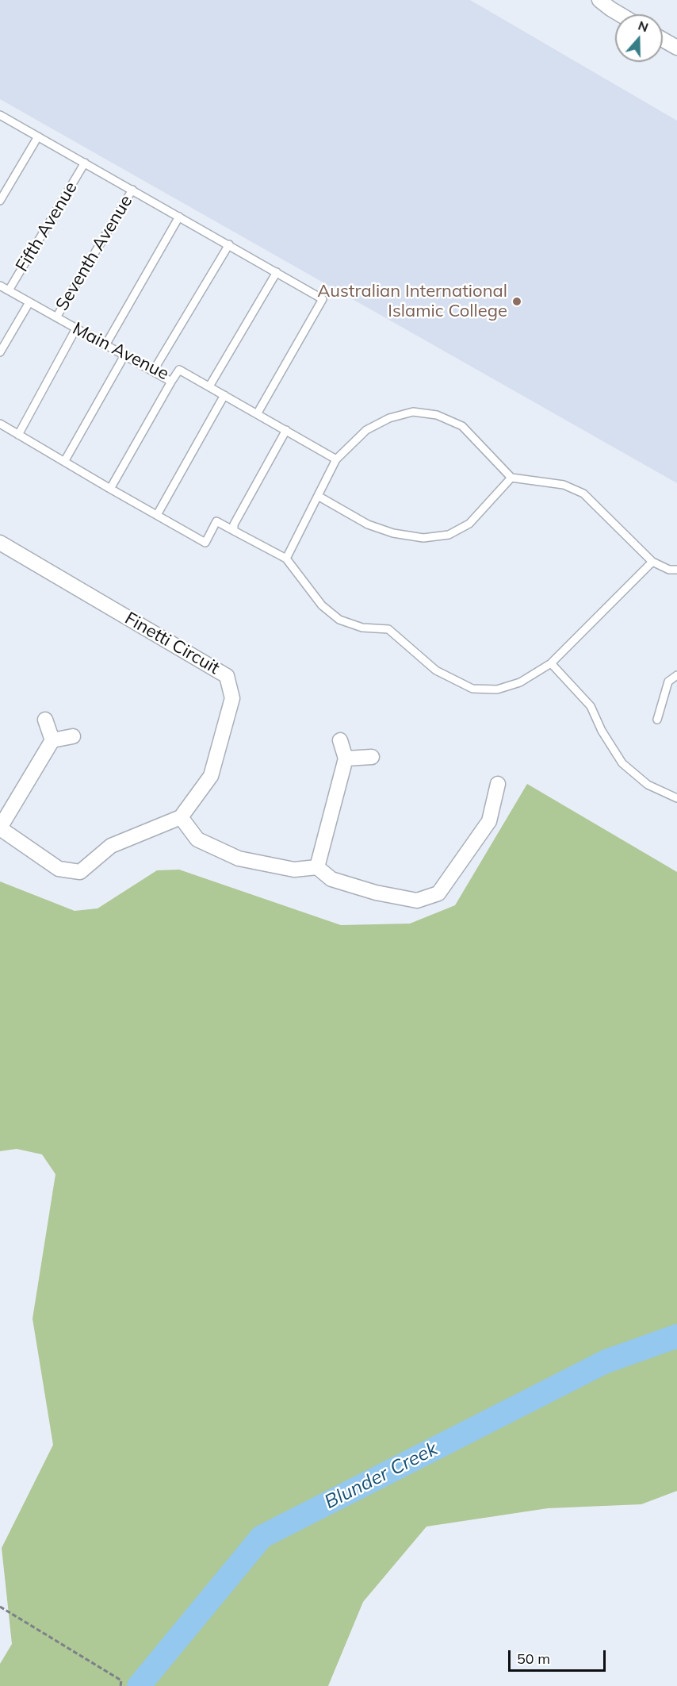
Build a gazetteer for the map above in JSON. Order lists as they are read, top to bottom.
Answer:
{
  "streets": {
    "street": ["Finetti Circuit"],
    "lane": ["Fifth Avenue", "Seventh Avenue", "Main Avenue"]
  },
  "crossings": [
    ["Fifth Avenue", "Main Avenue"],
    ["Seventh Avenue", "Main Avenue"]
  ],
  "water": ["Blunder Creek"],
  "places": ["Australian International Islamic College"],
  "scale_bar": "50 m",
  "north": "top"
}
